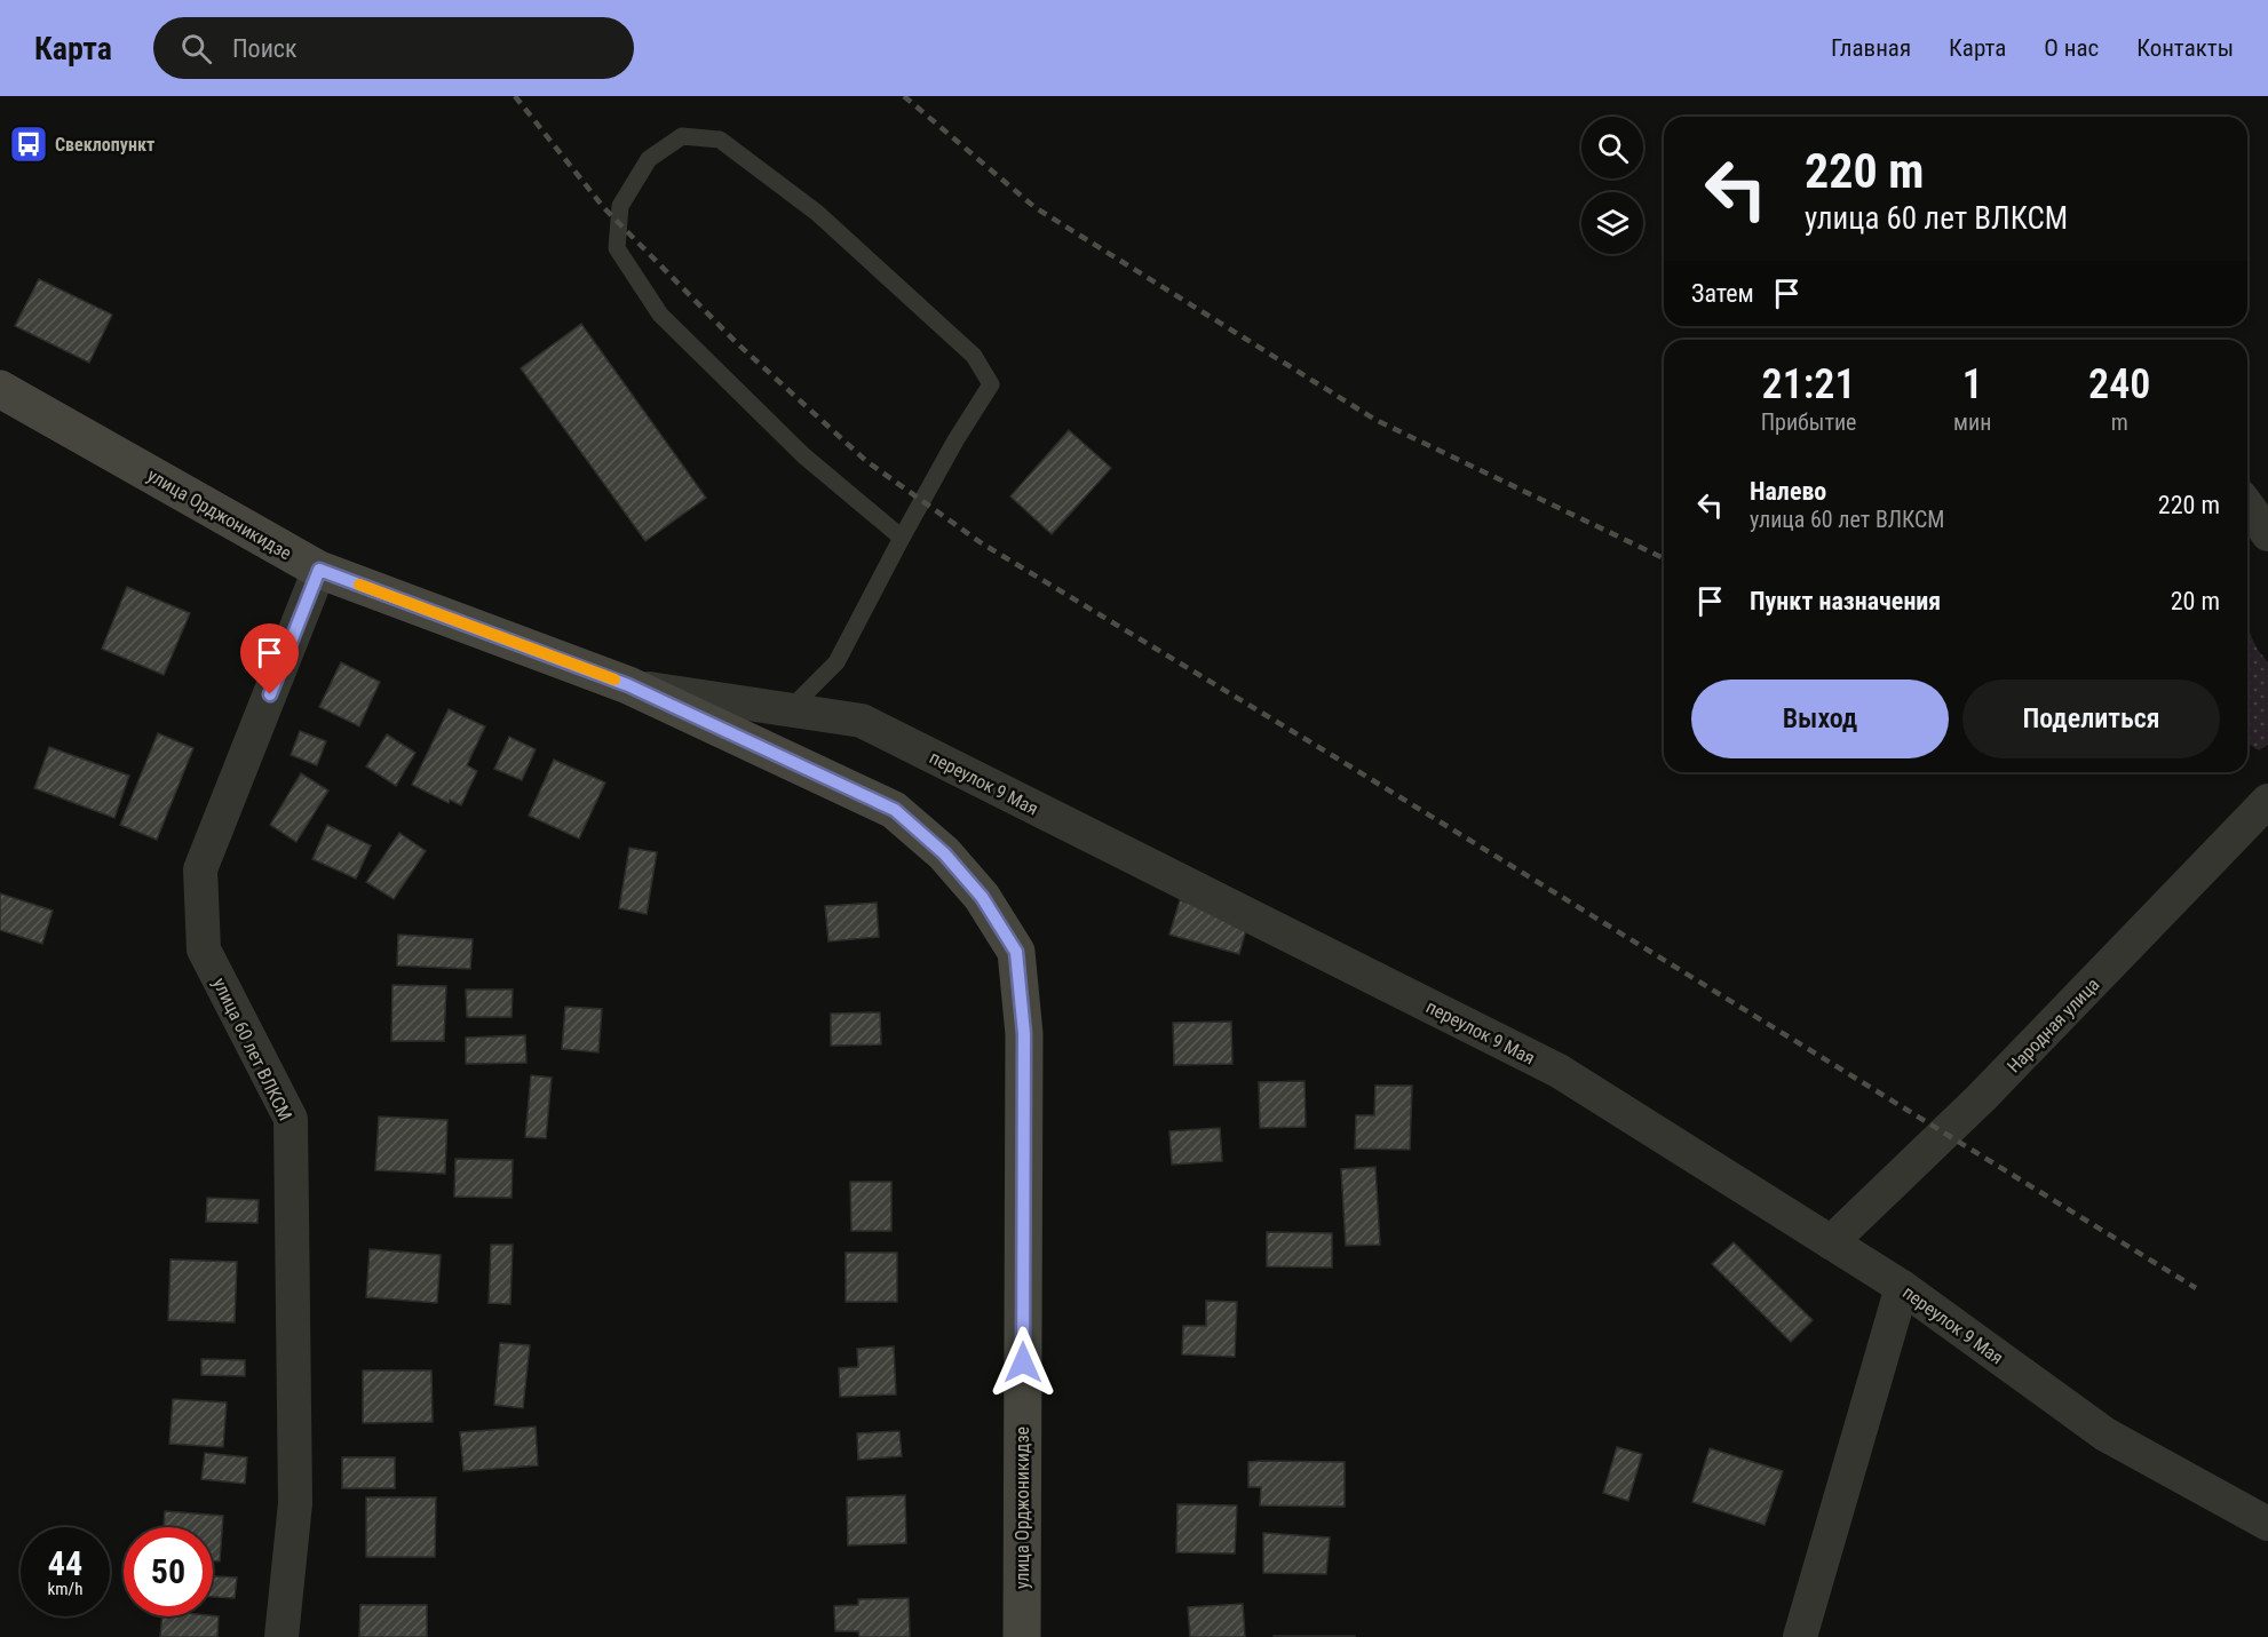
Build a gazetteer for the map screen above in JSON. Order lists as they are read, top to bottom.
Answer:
{
  "streets": {
    "main road": ["улица Орджоникидзе"],
    "street": ["переулок 9 Мая", "Народная улица", "улица 60 лет ВЛКСМ"]
  },
  "crossings": [
    ["улица Орджоникидзе", "переулок 9 Мая"],
    ["улица Орджоникидзе", "улица 60 лет ВЛКСМ"],
    ["переулок 9 Мая", "Народная улица"]
  ],
  "places": {
    "bus stop": ["Свеклопункт"]
  },
  "page": {
    "header": "Карта",
    "search": "Поиск",
    "nav": [
      "Главная",
      "Карта",
      "О нас",
      "Контакты"
    ],
    "turn": ["220 m", "улица 60 лет ВЛКСМ"],
    "then": "Затем",
    "eta": [
      "21:21",
      "Прибытие",
      "1",
      "мин",
      "240",
      "m"
    ],
    "list": [
      {
        "name": "Налево",
        "note": "улица 60 лет ВЛКСМ",
        "value": "220 m"
      },
      {
        "name": "Пункт назначения",
        "value": "20 m"
      }
    ],
    "buttons": ["Выход", "Поделиться"],
    "speed": "44 km/h",
    "limit": "50"
  }
}
